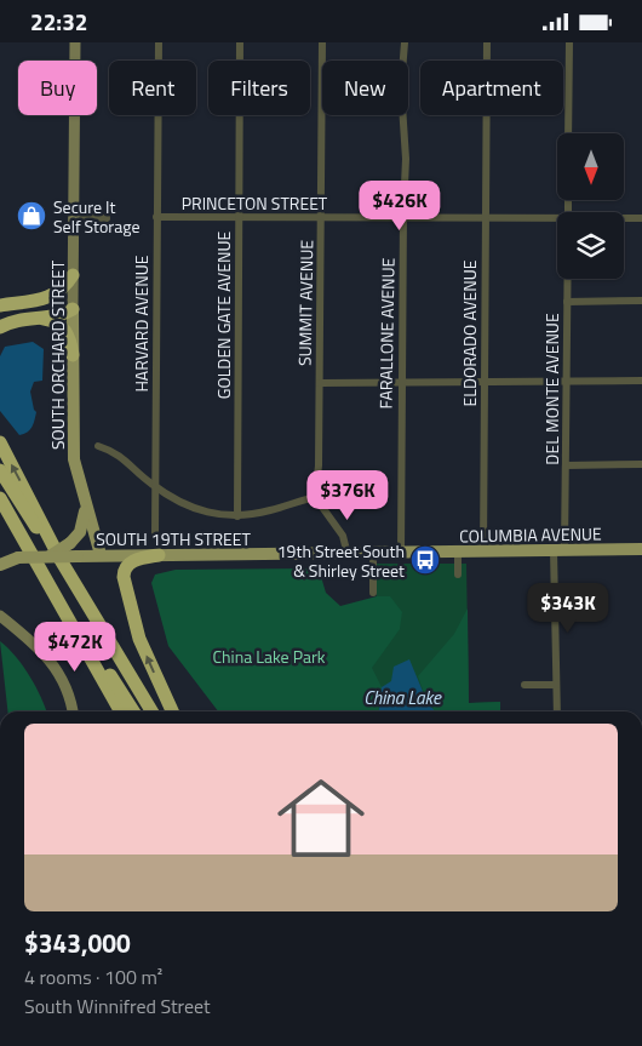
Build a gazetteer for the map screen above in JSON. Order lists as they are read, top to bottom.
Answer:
{
  "streets": {
    "main road": ["SOUTH ORCHARD STREET", "COLUMBIA AVENUE", "SOUTH 19TH STREET"],
    "street": [
      "PRINCETON STREET",
      "SUMMIT AVENUE",
      "GOLDEN GATE AVENUE",
      "HARVARD AVENUE",
      "FARALLONE AVENUE",
      "ELDORADO AVENUE",
      "DEL MONTE AVENUE"
    ]
  },
  "crossings": [
    ["PRINCETON STREET", "SUMMIT AVENUE"],
    ["PRINCETON STREET", "GOLDEN GATE AVENUE"],
    ["PRINCETON STREET", "HARVARD AVENUE"],
    ["PRINCETON STREET", "FARALLONE AVENUE"],
    ["PRINCETON STREET", "ELDORADO AVENUE"],
    ["FARALLONE AVENUE", "COLUMBIA AVENUE"],
    ["ELDORADO AVENUE", "COLUMBIA AVENUE"],
    ["SOUTH ORCHARD STREET", "SOUTH 19TH STREET"],
    ["DEL MONTE AVENUE", "COLUMBIA AVENUE"],
    ["COLUMBIA AVENUE", "SOUTH 19TH STREET"]
  ],
  "water": ["China Lake"],
  "parks": ["China Lake Park"],
  "places": {
    "shop": ["Secure It Self Storage"],
    "bus stop": ["19th Street South & Shirley Street"]
  },
  "north": "bottom",
  "page": {
    "status": "22:32",
    "chip": [
      "Buy",
      "Rent",
      "Filters",
      "New",
      "Apartment"
    ],
    "price": [
      "$426K",
      "$376K",
      "$343K",
      "$472K"
    ],
    "list": [
      {
        "name": "$343,000",
        "note": "4 rooms · 100 m² · South Winnifred Street"
      }
    ]
  }
}
